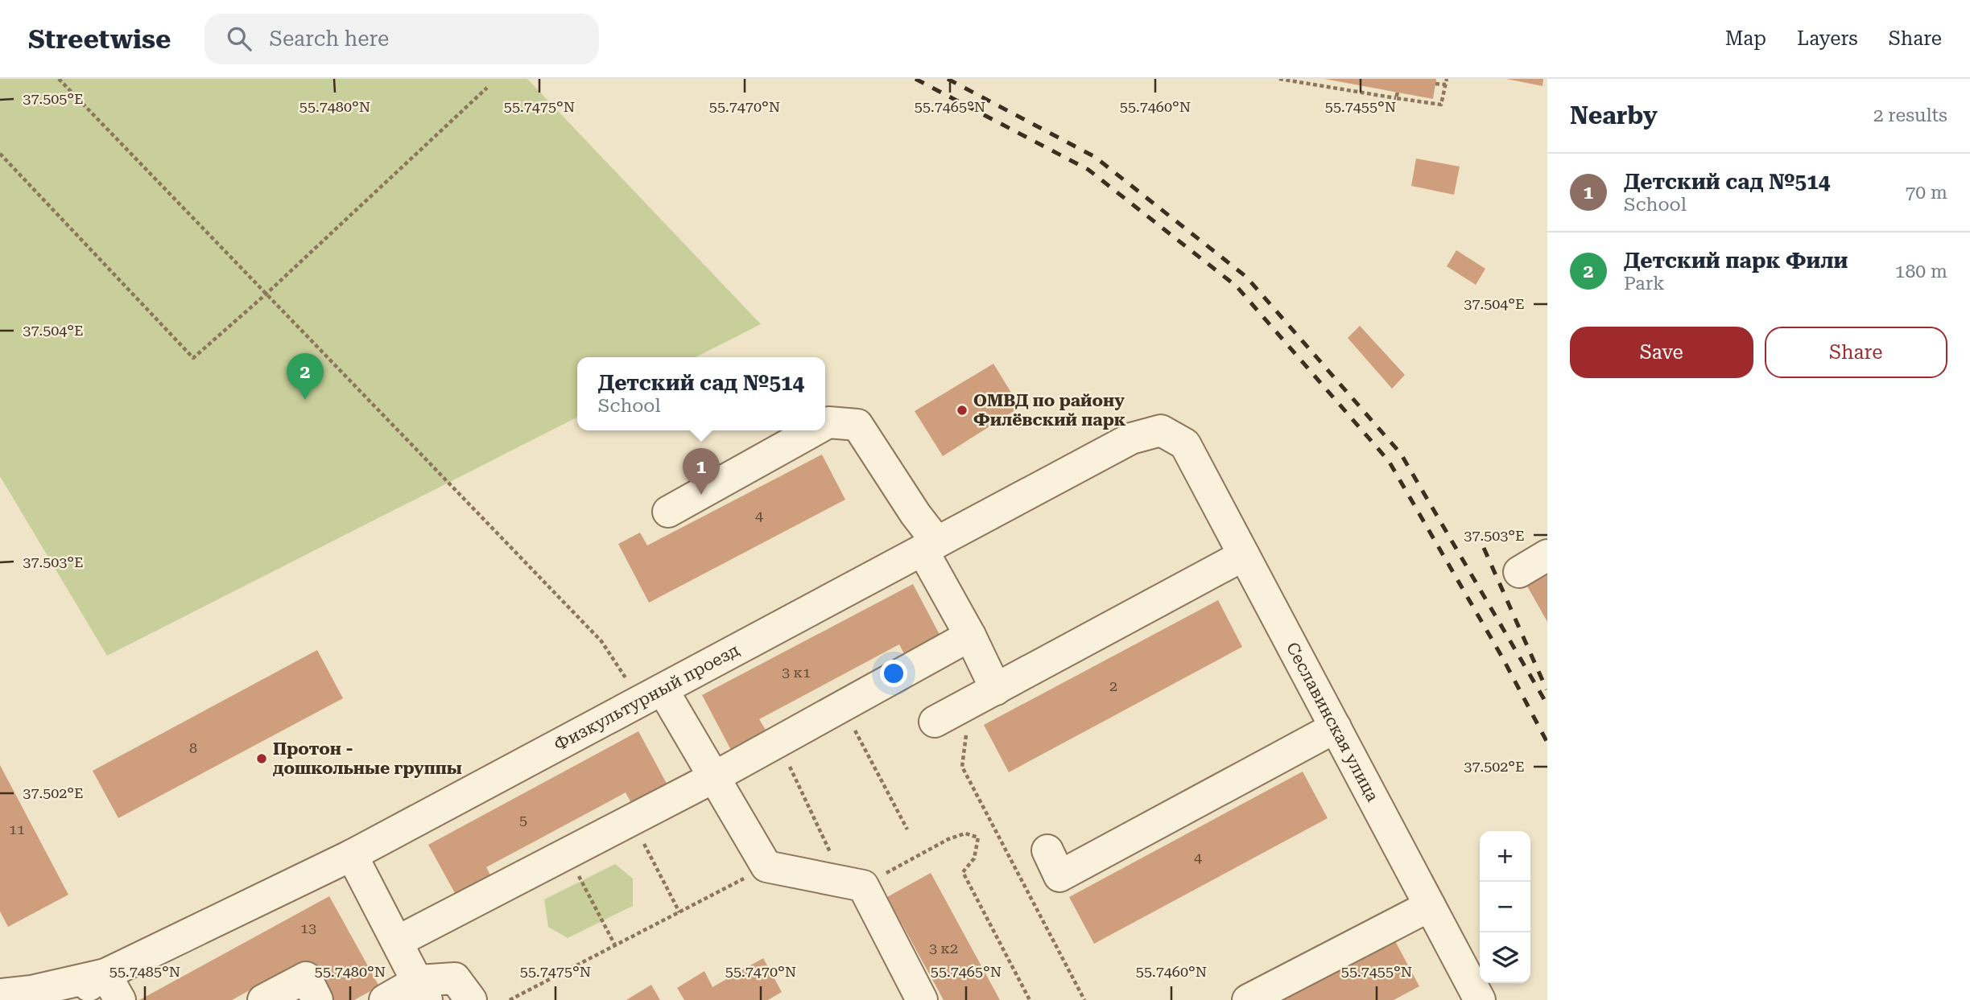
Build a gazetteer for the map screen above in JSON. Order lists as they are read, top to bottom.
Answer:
{
  "streets": {
    "street": ["Физкультурный проезд", "Сеславинская улица"]
  },
  "crossings": [
    ["Физкультурный проезд", "Сеславинская улица"]
  ],
  "places": ["ОМВД по району Филёвский парк", "Протон - дошкольные группы"],
  "house_numbers": [
    "4",
    "3 к1",
    "2",
    "8",
    "5",
    "11",
    "4",
    "13",
    "3 к2"
  ],
  "page": {
    "header": "Streetwise",
    "search": "Search here",
    "nav": ["Map", "Layers", "Share"],
    "heading": ["Nearby", "2 results"],
    "list": [
      {
        "mark": "1",
        "name": "Детский сад №514",
        "note": "School",
        "value": "70 m"
      },
      {
        "mark": "2",
        "name": "Детский парк Фили",
        "note": "Park",
        "value": "180 m"
      }
    ],
    "buttons": ["Save", "Share"],
    "pins": ["2", "1"],
    "popup": ["Детский сад №514", "School"],
    "map_buttons": ["+", "−"]
  },
  "coordinates": [
    "37.505°E",
    "55.7480°N",
    "55.7475°N",
    "55.7470°N",
    "55.7465°N",
    "55.7460°N",
    "55.7455°N",
    "37.504°E",
    "37.503°E",
    "37.502°E",
    "55.7485°N"
  ]
}
